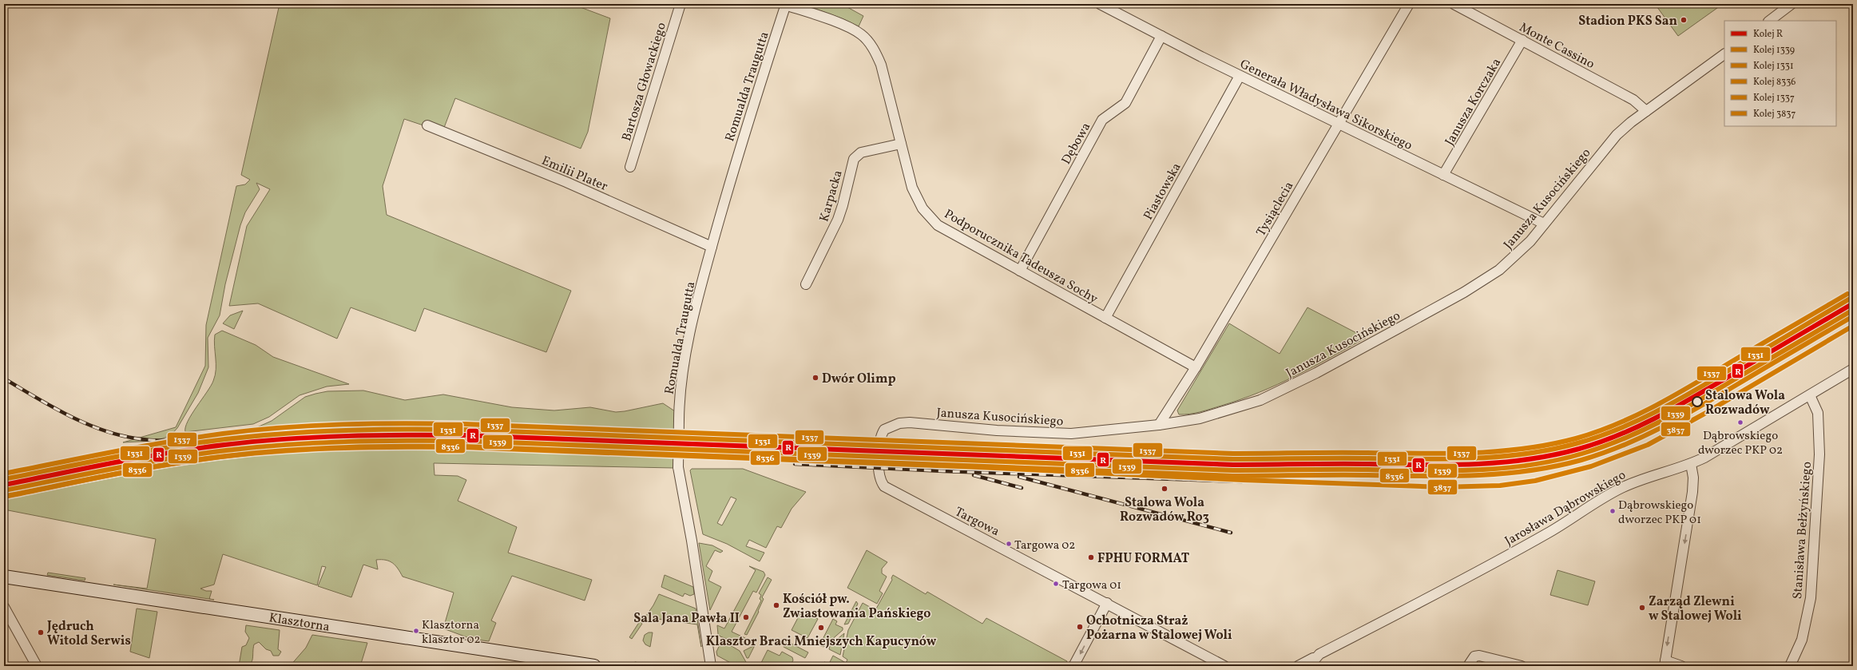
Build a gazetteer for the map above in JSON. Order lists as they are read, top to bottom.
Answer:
{
  "streets": {
    "street": [
      "Monte Cassino",
      "Bartosza Głowackiego",
      "Romualda Traugutta",
      "Janusza Korczaka",
      "Generała Władysława Sikorskiego",
      "Dębowa",
      "Emilii Plater",
      "Piastowska",
      "Karpacka",
      "Janusza Kusocińskiego",
      "Tysiąclecia",
      "Podporucznika Tadeusza Sochy",
      "Jarosława Dąbrowskiego",
      "Targowa",
      "Stanisława Bełżyńskiego",
      "Klasztorna"
    ]
  },
  "crossings": [
    ["Monte Cassino", "Janusza Korczaka"],
    ["Monte Cassino", "Janusza Kusocińskiego"],
    ["Romualda Traugutta", "Emilii Plater"],
    ["Romualda Traugutta", "Podporucznika Tadeusza Sochy"],
    ["Janusza Korczaka", "Generała Władysława Sikorskiego"],
    ["Generała Władysława Sikorskiego", "Dębowa"],
    ["Generała Władysława Sikorskiego", "Piastowska"],
    ["Generała Władysława Sikorskiego", "Janusza Kusocińskiego"],
    ["Generała Władysława Sikorskiego", "Tysiąclecia"],
    ["Dębowa", "Podporucznika Tadeusza Sochy"],
    ["Piastowska", "Podporucznika Tadeusza Sochy"],
    ["Karpacka", "Podporucznika Tadeusza Sochy"],
    ["Janusza Kusocińskiego", "Tysiąclecia"],
    ["Janusza Kusocińskiego", "Targowa"],
    ["Tysiąclecia", "Podporucznika Tadeusza Sochy"],
    ["Jarosława Dąbrowskiego", "Stanisława Bełżyńskiego"]
  ],
  "places": [
    "Stadion PKS San",
    "Dwór Olimp",
    "Stalowa Wola Rozwadów",
    "Dąbrowskiego dworzec PKP 02",
    "Stalowa Wola Rozwadów Ro3",
    "Dąbrowskiego dworzec PKP 01",
    "Targowa 02",
    "FPHU FORMAT",
    "Targowa 01",
    "Kościół pw. Zwiastowania Pańskiego",
    "Zarząd Zlewni w Stalowej Woli",
    "Sala Jana Pawła II",
    "Ochotnicza Straż Pożarna w Stalowej Woli",
    "Klasztor Braci Mniejszych Kapucynów",
    "Klasztorna klasztor 02",
    "Jędruch Witold Serwis"
  ],
  "lines": [
    "rail line 1337",
    "rail line 1331",
    "rail line R",
    "rail line 1339",
    "rail line 8336",
    "rail line 3837"
  ],
  "legend": [
    "Kolej R",
    "Kolej 1339",
    "Kolej 1331",
    "Kolej 8336",
    "Kolej 1337",
    "Kolej 3837"
  ]
}
